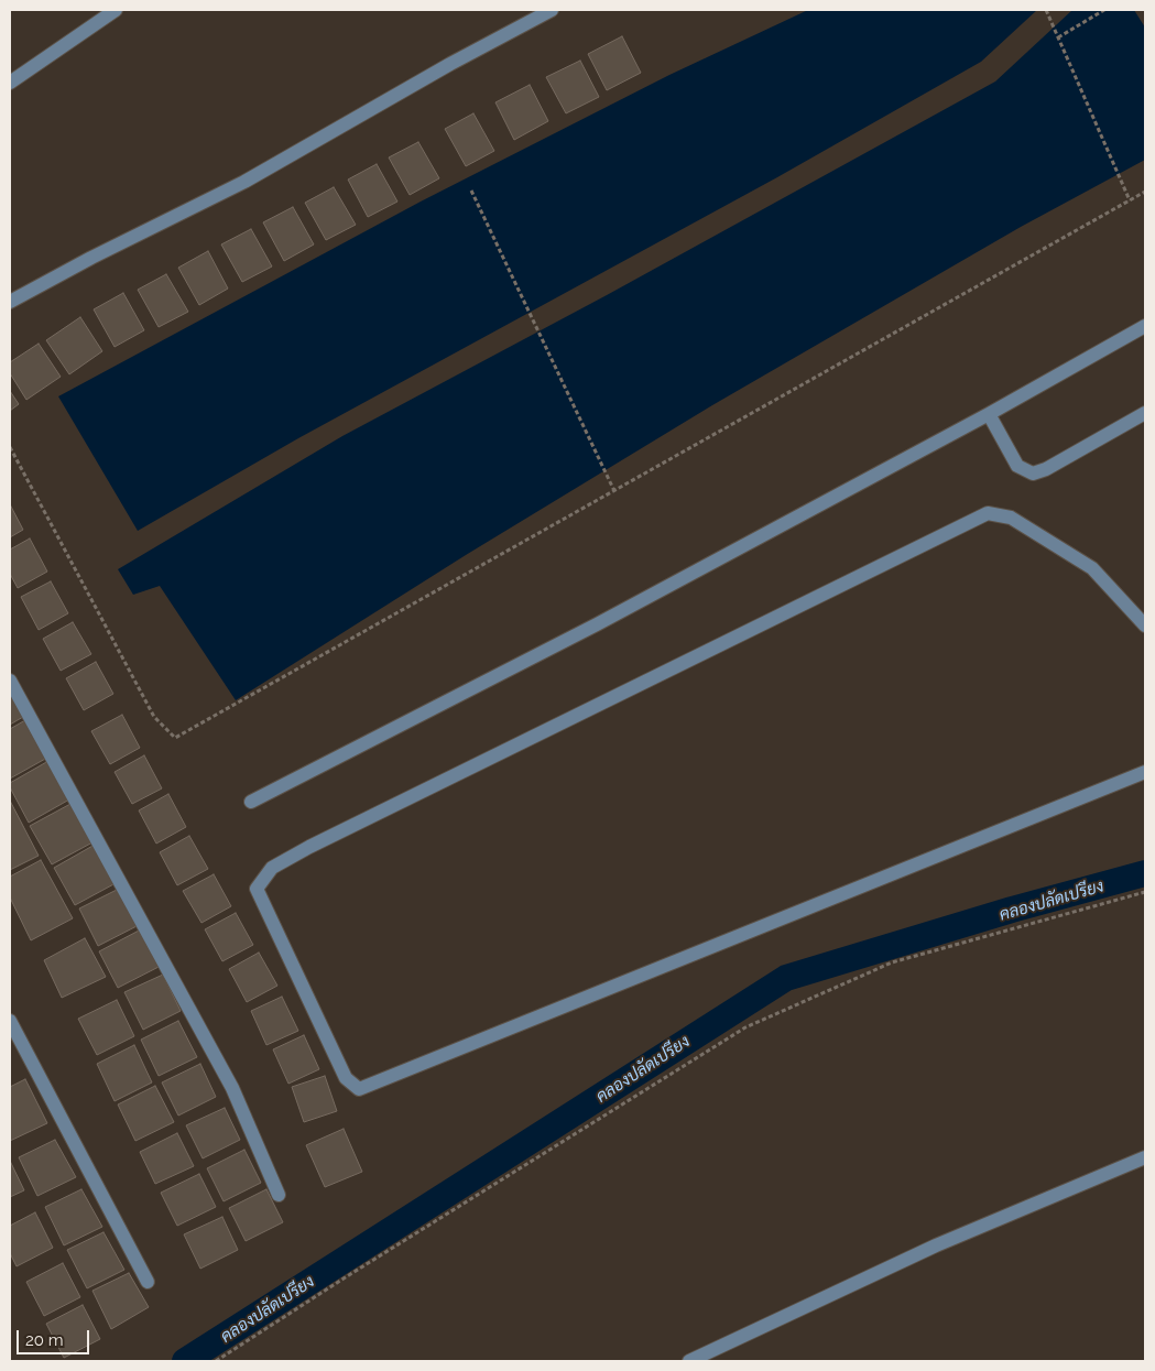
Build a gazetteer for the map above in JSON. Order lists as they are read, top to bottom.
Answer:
{
  "water": ["คลองปลัดเปรียง"],
  "scale_bar": "20 m"
}
